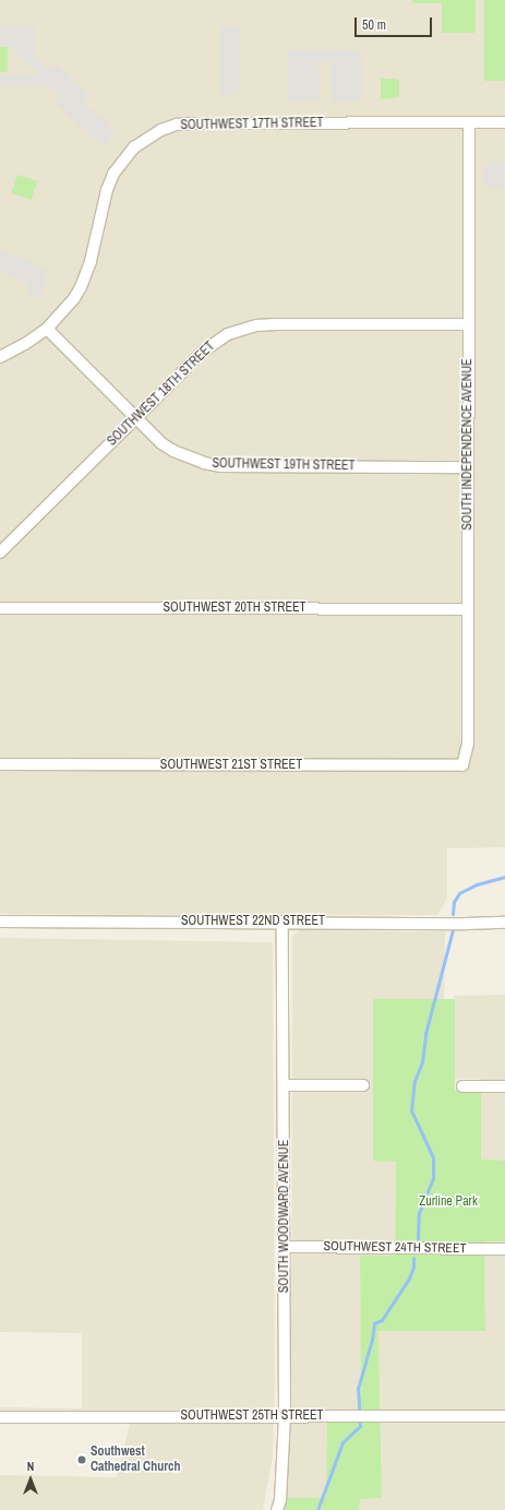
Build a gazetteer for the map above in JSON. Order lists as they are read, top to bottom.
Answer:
{
  "streets": {
    "street": [
      "SOUTHWEST 17TH STREET",
      "SOUTHWEST 18TH STREET",
      "SOUTH INDEPENDENCE AVENUE",
      "SOUTHWEST 19TH STREET",
      "SOUTHWEST 20TH STREET",
      "SOUTHWEST 21ST STREET",
      "SOUTHWEST 22ND STREET",
      "SOUTH WOODWARD AVENUE",
      "SOUTHWEST 24TH STREET",
      "SOUTHWEST 25TH STREET"
    ]
  },
  "crossings": [
    ["SOUTHWEST 17TH STREET", "SOUTH INDEPENDENCE AVENUE"],
    ["SOUTHWEST 17TH STREET", "SOUTHWEST 19TH STREET"],
    ["SOUTHWEST 18TH STREET", "SOUTH INDEPENDENCE AVENUE"],
    ["SOUTHWEST 18TH STREET", "SOUTHWEST 19TH STREET"],
    ["SOUTH INDEPENDENCE AVENUE", "SOUTHWEST 19TH STREET"],
    ["SOUTH INDEPENDENCE AVENUE", "SOUTHWEST 20TH STREET"],
    ["SOUTH INDEPENDENCE AVENUE", "SOUTHWEST 21ST STREET"],
    ["SOUTHWEST 22ND STREET", "SOUTH WOODWARD AVENUE"],
    ["SOUTH WOODWARD AVENUE", "SOUTHWEST 24TH STREET"],
    ["SOUTH WOODWARD AVENUE", "SOUTHWEST 25TH STREET"]
  ],
  "parks": ["Zurline Park"],
  "places": ["Southwest Cathedral Church"],
  "scale_bar": "50 m",
  "north": "top"
}
